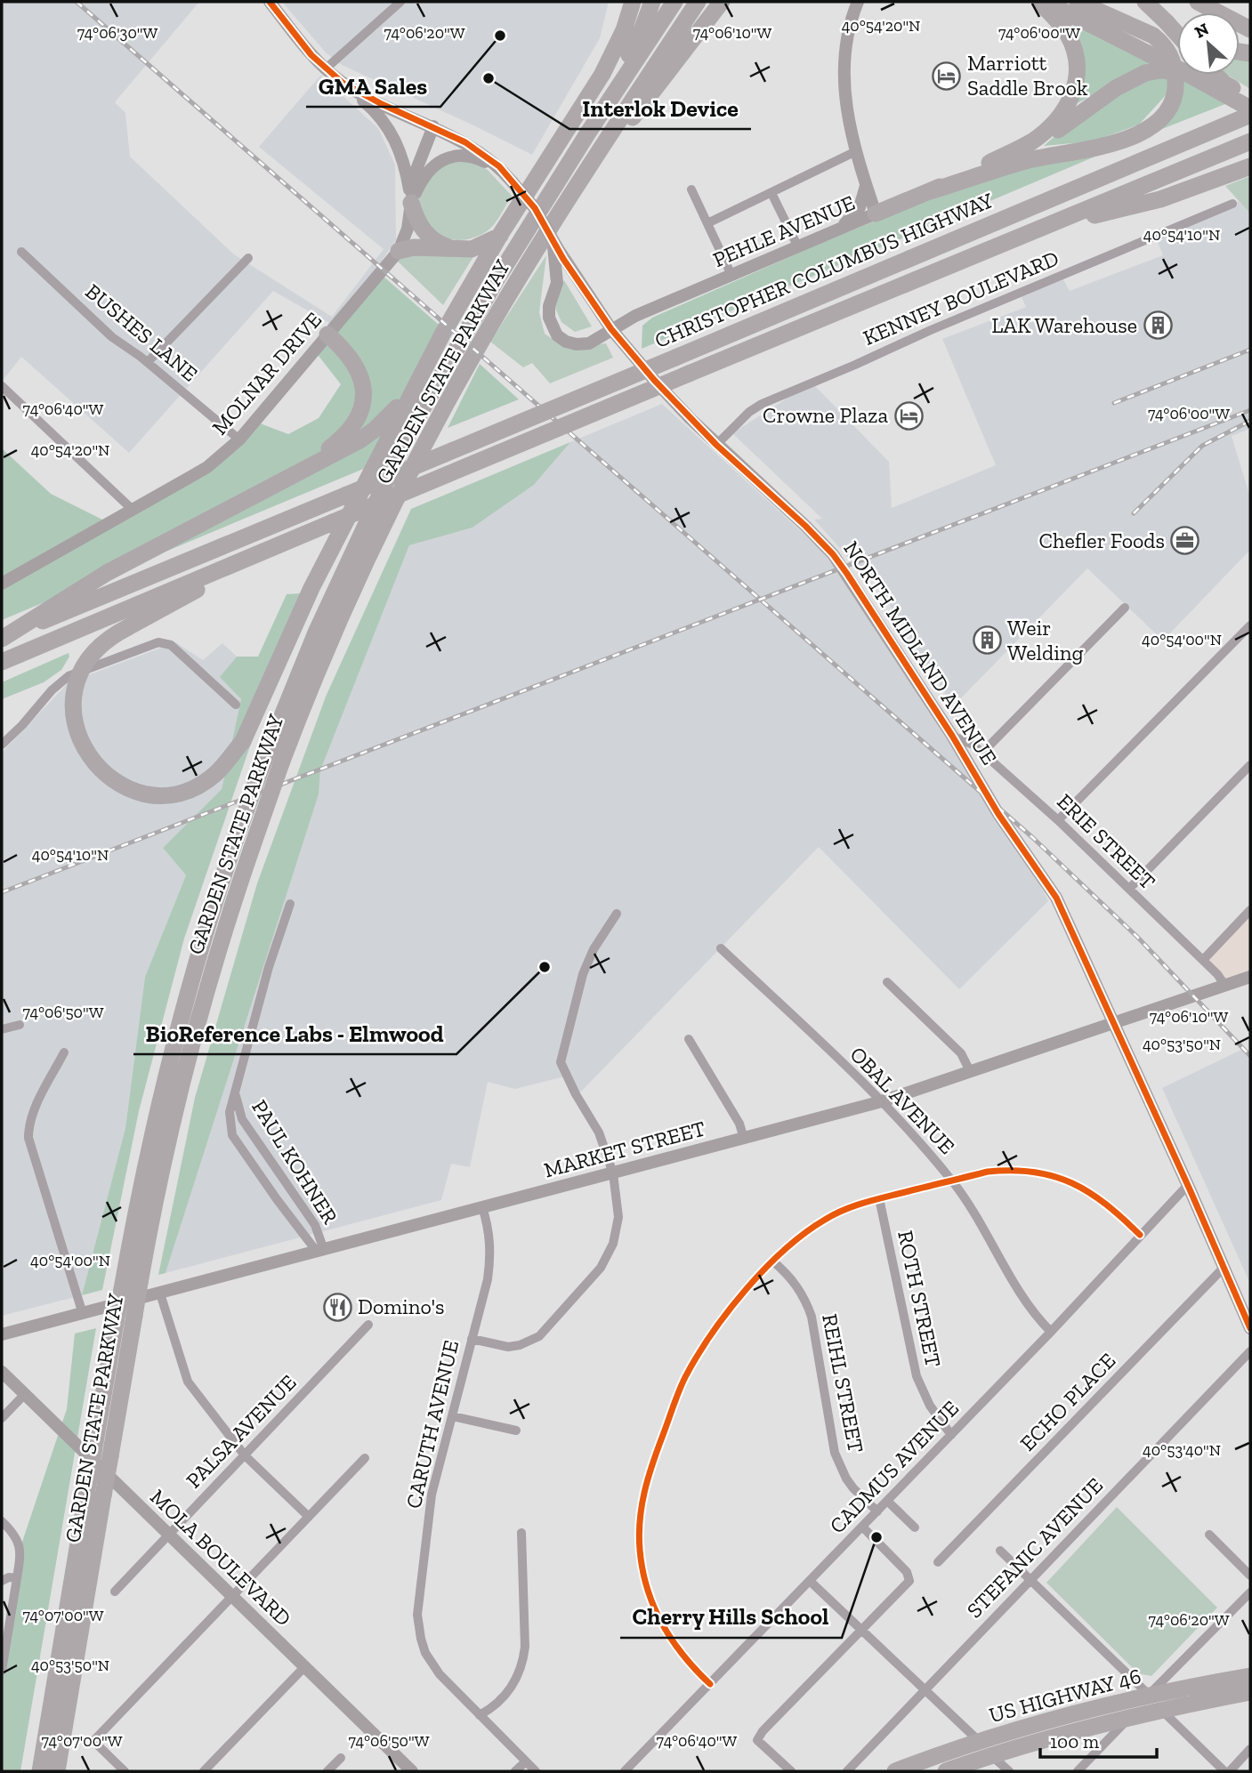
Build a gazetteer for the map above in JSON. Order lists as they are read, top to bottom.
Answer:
{
  "streets": {
    "highway": ["CHRISTOPHER COLUMBUS HIGHWAY", "GARDEN STATE PARKWAY", "US HIGHWAY 46"],
    "street": [
      "PEHLE AVENUE",
      "KENNEY BOULEVARD",
      "BUSHES LANE",
      "MOLNAR DRIVE",
      "NORTH MIDLAND AVENUE",
      "ERIE STREET",
      "OBAL AVENUE",
      "MARKET STREET",
      "PAUL KOHNER",
      "ROTH STREET",
      "REIHL STREET",
      "ECHO PLACE",
      "CARUTH AVENUE",
      "PALSA AVENUE",
      "CADMUS AVENUE",
      "STEFANIC AVENUE",
      "MOLA BOULEVARD"
    ]
  },
  "crossings": [
    ["PEHLE AVENUE", "NORTH MIDLAND AVENUE"],
    ["KENNEY BOULEVARD", "NORTH MIDLAND AVENUE"],
    ["BUSHES LANE", "MOLNAR DRIVE"],
    ["MOLNAR DRIVE", "NORTH MIDLAND AVENUE"],
    ["NORTH MIDLAND AVENUE", "ERIE STREET"],
    ["NORTH MIDLAND AVENUE", "MARKET STREET"],
    ["NORTH MIDLAND AVENUE", "ECHO PLACE"],
    ["NORTH MIDLAND AVENUE", "CADMUS AVENUE"],
    ["ERIE STREET", "MARKET STREET"],
    ["OBAL AVENUE", "MARKET STREET"],
    ["OBAL AVENUE", "CADMUS AVENUE"],
    ["MARKET STREET", "PAUL KOHNER"],
    ["MARKET STREET", "CARUTH AVENUE"],
    ["ROTH STREET", "CADMUS AVENUE"],
    ["REIHL STREET", "CADMUS AVENUE"],
    ["PALSA AVENUE", "MOLA BOULEVARD"]
  ],
  "places": {
    "other": [
      "GMA Sales",
      "Interlok Device",
      "BioReference Labs - Elmwood",
      "Cherry Hills School"
    ],
    "hotel": ["Marriott Saddle Brook", "Crowne Plaza"],
    "building": ["LAK Warehouse", "Weir Welding"],
    "office": ["Chefler Foods"],
    "restaurant": ["Domino's"]
  },
  "scale_bar": "100 m",
  "north": "top left",
  "coordinates": [
    "40°54'20\"N",
    "74°06'30\"W",
    "74°06'20\"W",
    "74°06'10\"W",
    "74°06'00\"W",
    "40°54'10\"N",
    "74°06'40\"W",
    "40°54'00\"N",
    "74°06'50\"W",
    "40°53'50\"N",
    "40°53'40\"N",
    "74°07'00\"W"
  ]
}
